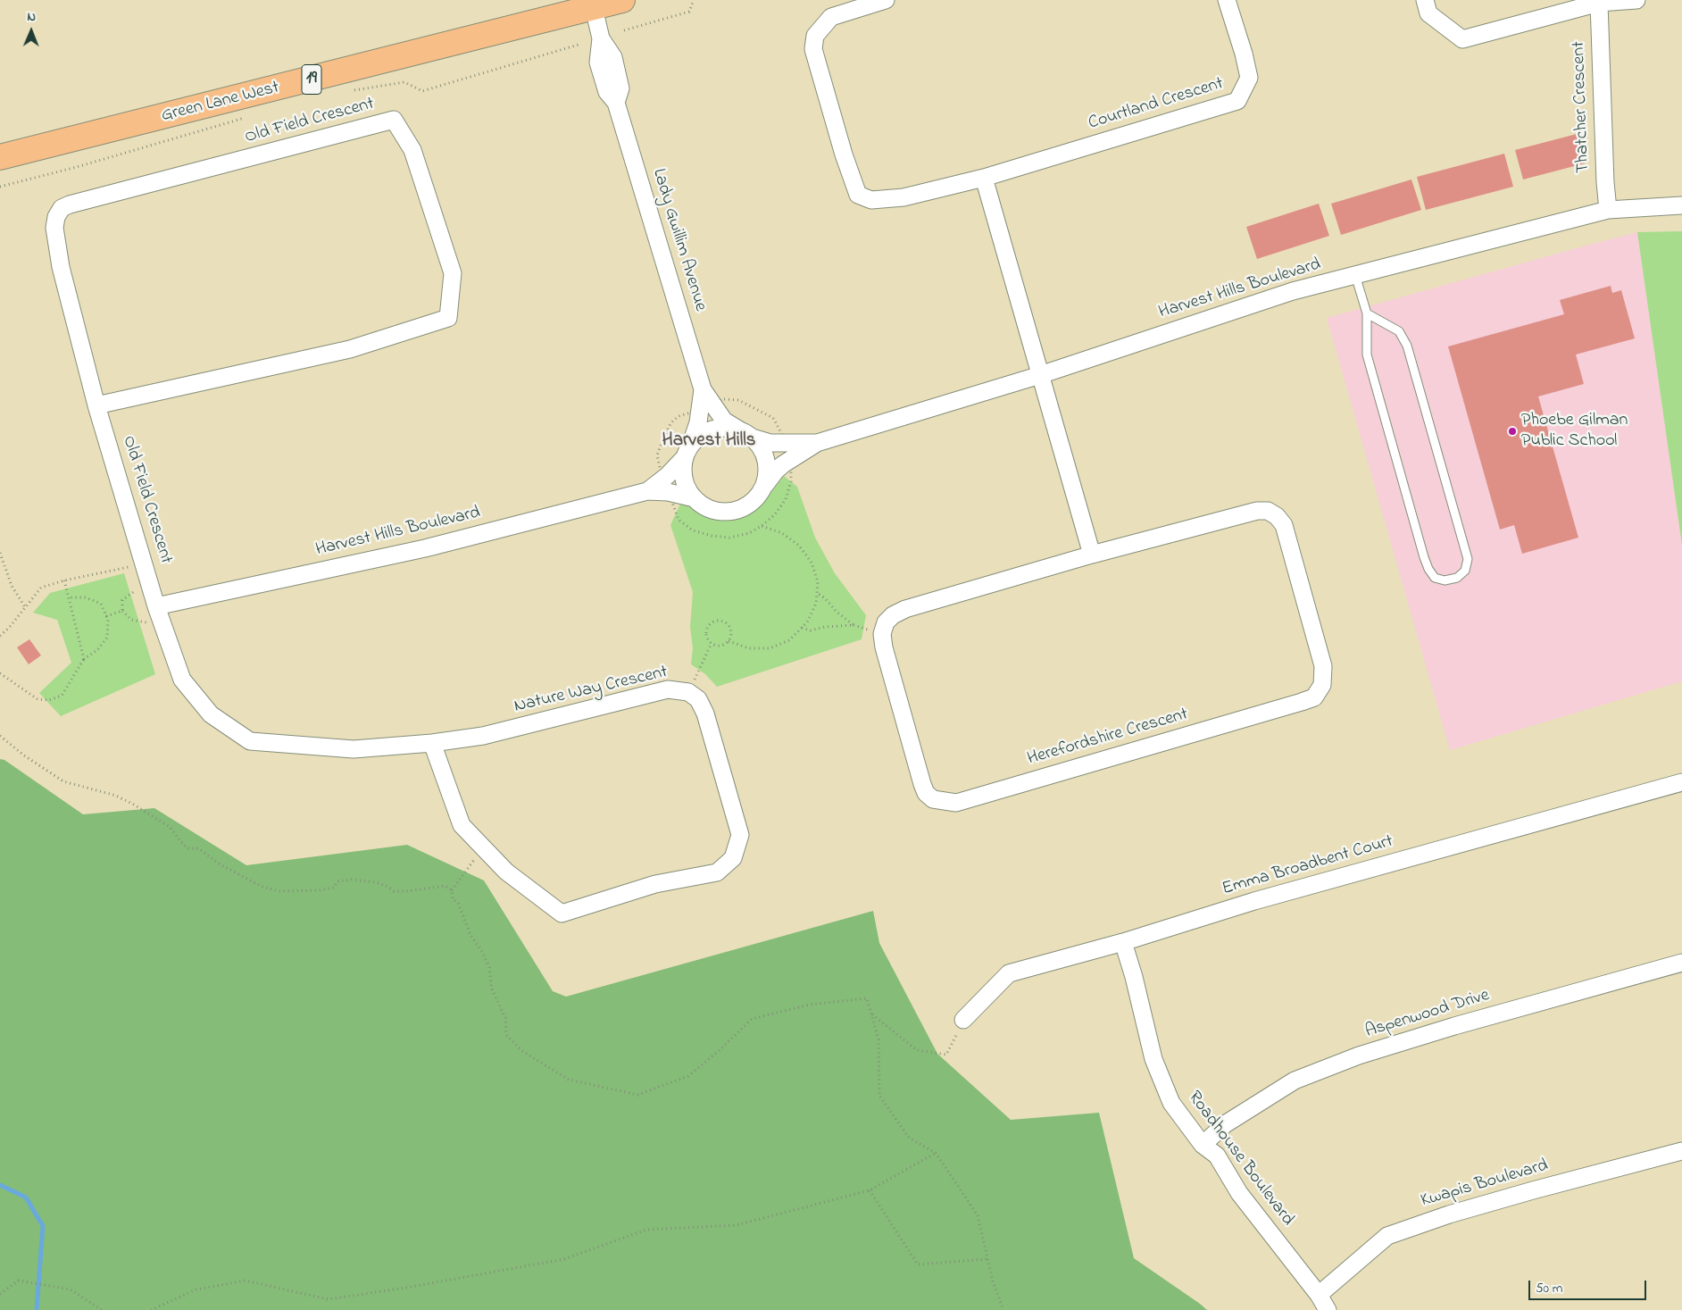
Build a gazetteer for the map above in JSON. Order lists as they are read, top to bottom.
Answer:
{
  "streets": {
    "main road": ["19", "Green Lane West"],
    "street": [
      "Courtland Crescent",
      "Thatcher Crescent",
      "Old Field Crescent",
      "Lady Gwillim Avenue",
      "Harvest Hills Boulevard",
      "Nature Way Crescent",
      "Herefordshire Crescent",
      "Emma Broadbent Court",
      "Aspenwood Drive",
      "Roadhouse Boulevard",
      "Kwapis Boulevard"
    ]
  },
  "crossings": [
    ["Green Lane West", "Lady Gwillim Avenue"],
    ["Thatcher Crescent", "Harvest Hills Boulevard"],
    ["Old Field Crescent", "Harvest Hills Boulevard"],
    ["Old Field Crescent", "Nature Way Crescent"],
    ["Lady Gwillim Avenue", "Harvest Hills Boulevard"],
    ["Harvest Hills Boulevard", "Nature Way Crescent"],
    ["Emma Broadbent Court", "Roadhouse Boulevard"],
    ["Aspenwood Drive", "Roadhouse Boulevard"],
    ["Roadhouse Boulevard", "Kwapis Boulevard"]
  ],
  "districts": ["Harvest Hills"],
  "places": ["Phoebe Gilman Public School"],
  "scale_bar": "50 m",
  "north": "top"
}
